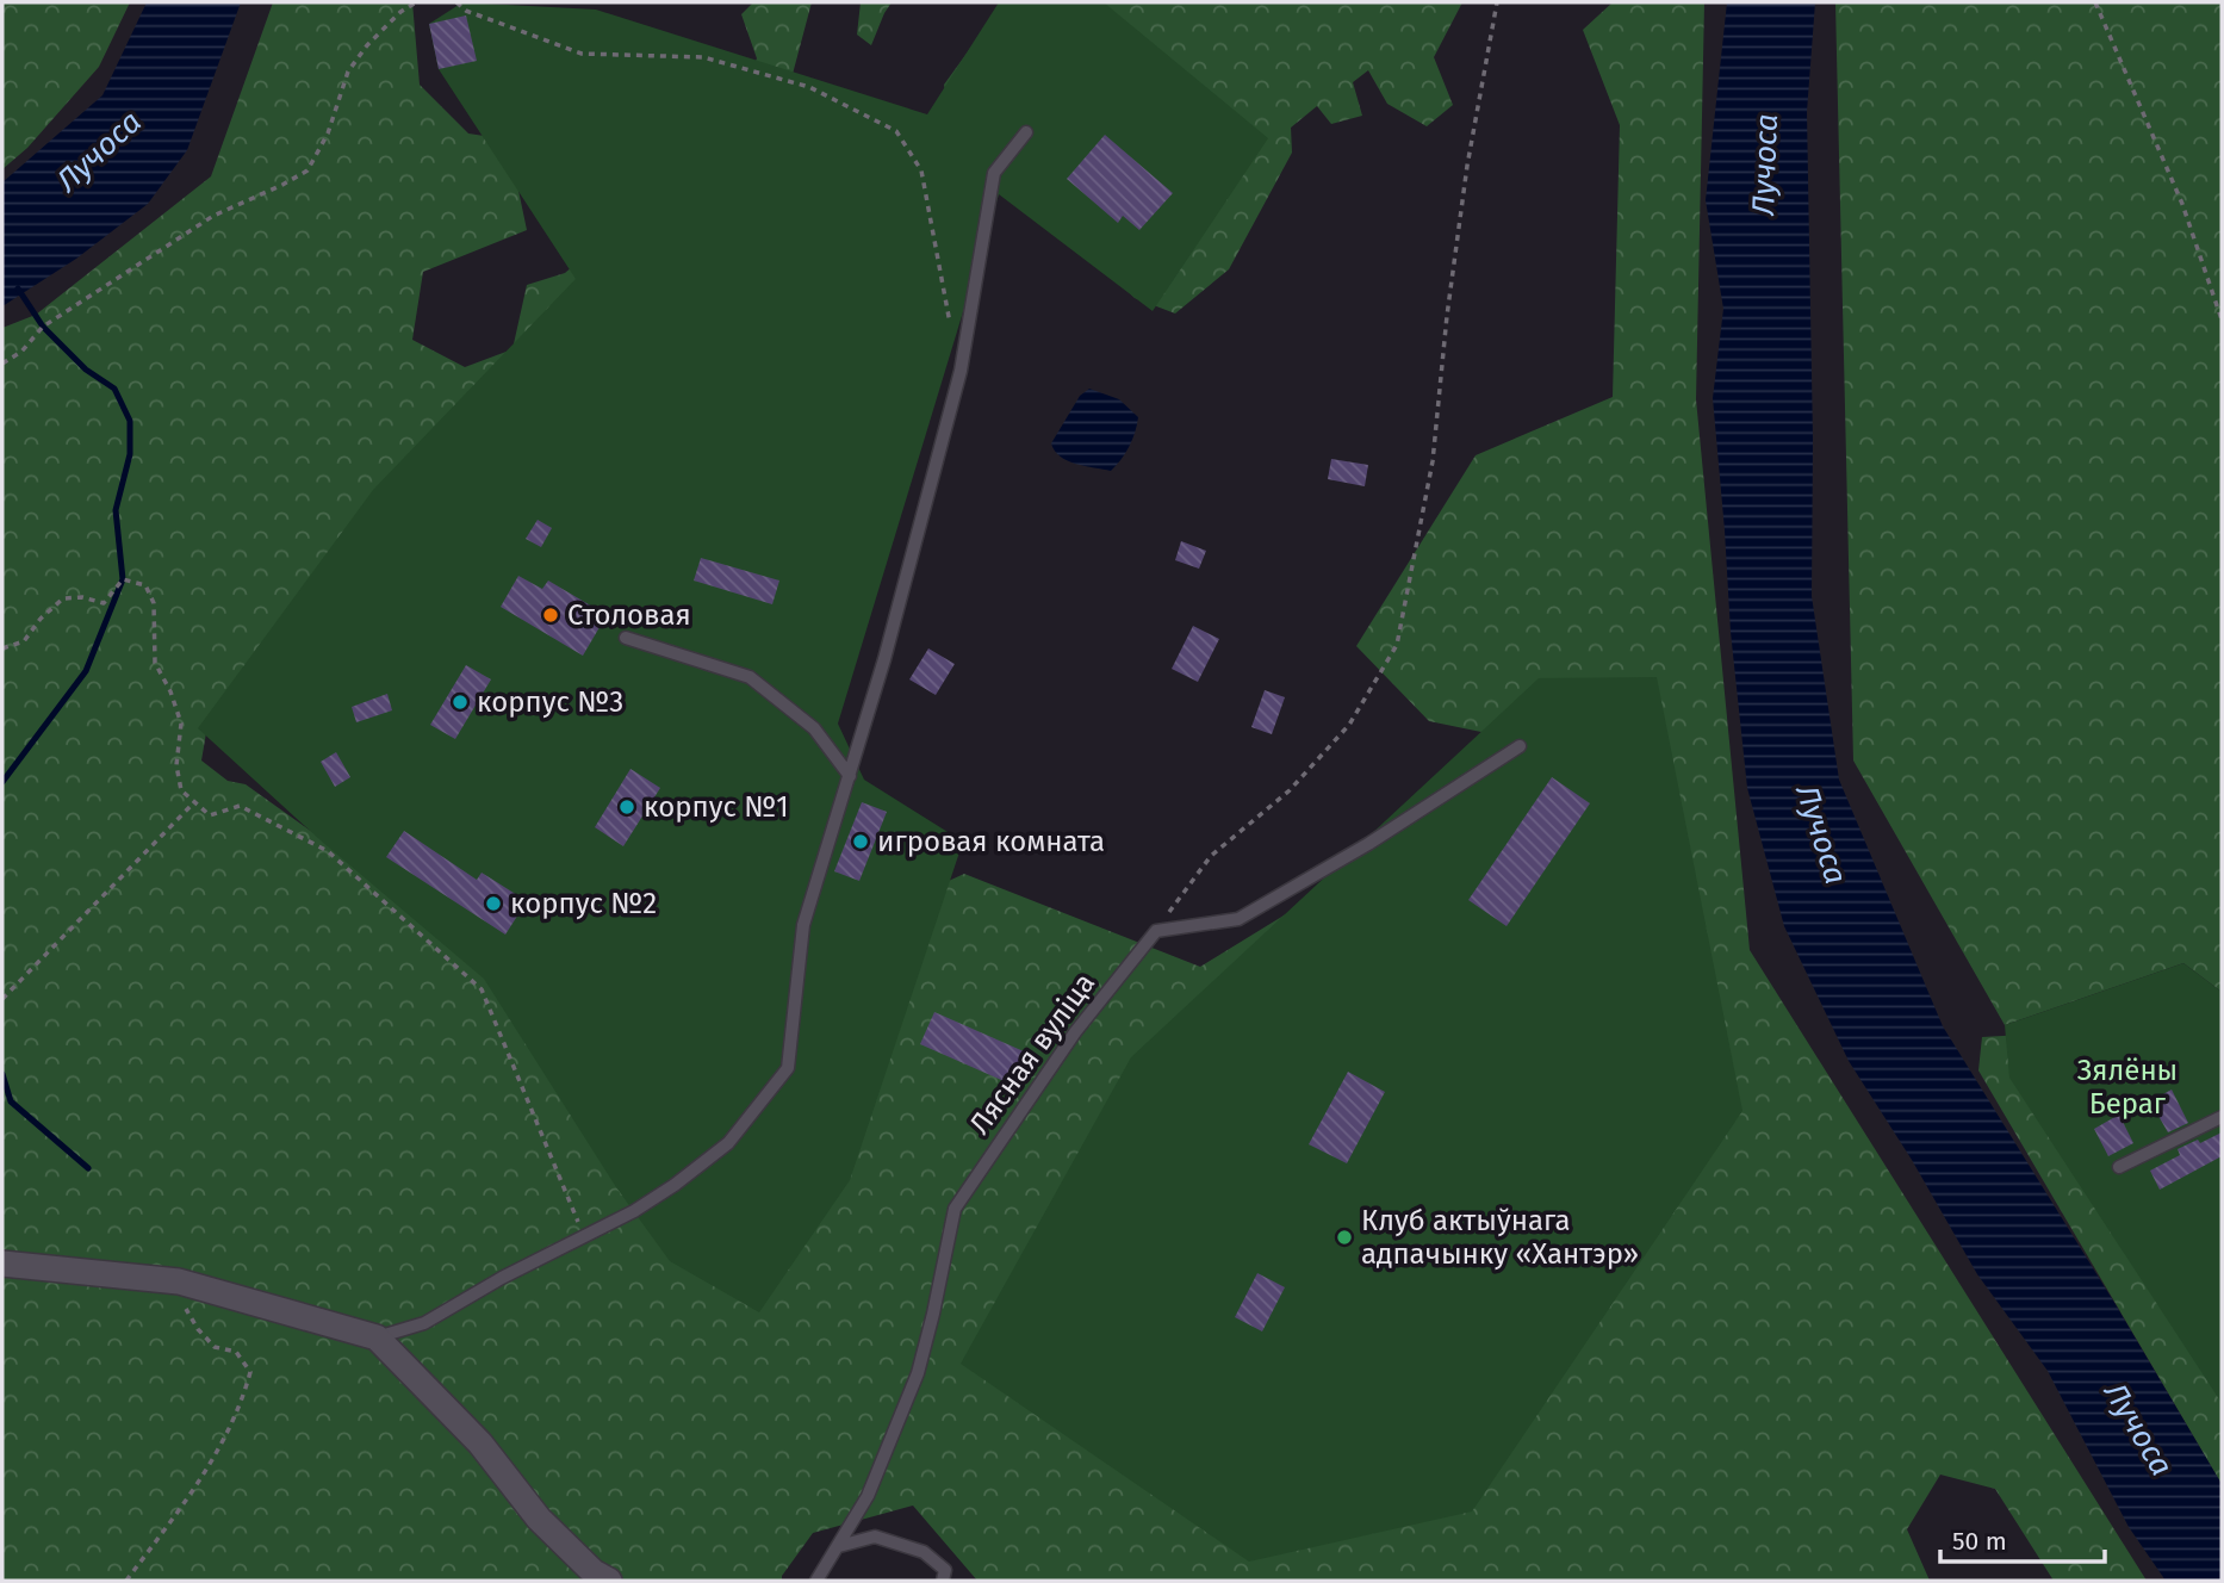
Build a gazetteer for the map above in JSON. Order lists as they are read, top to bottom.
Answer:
{
  "streets": {
    "lane": ["Лясная вуліца"]
  },
  "water": ["Лучоса"],
  "parks": ["Зялёны Бераг"],
  "places": [
    "Столовая",
    "корпус №3",
    "корпус №1",
    "игровая комната",
    "корпус №2",
    "Клуб актыўнага адпачынку «Хантэр»"
  ],
  "scale_bar": "50 m"
}
